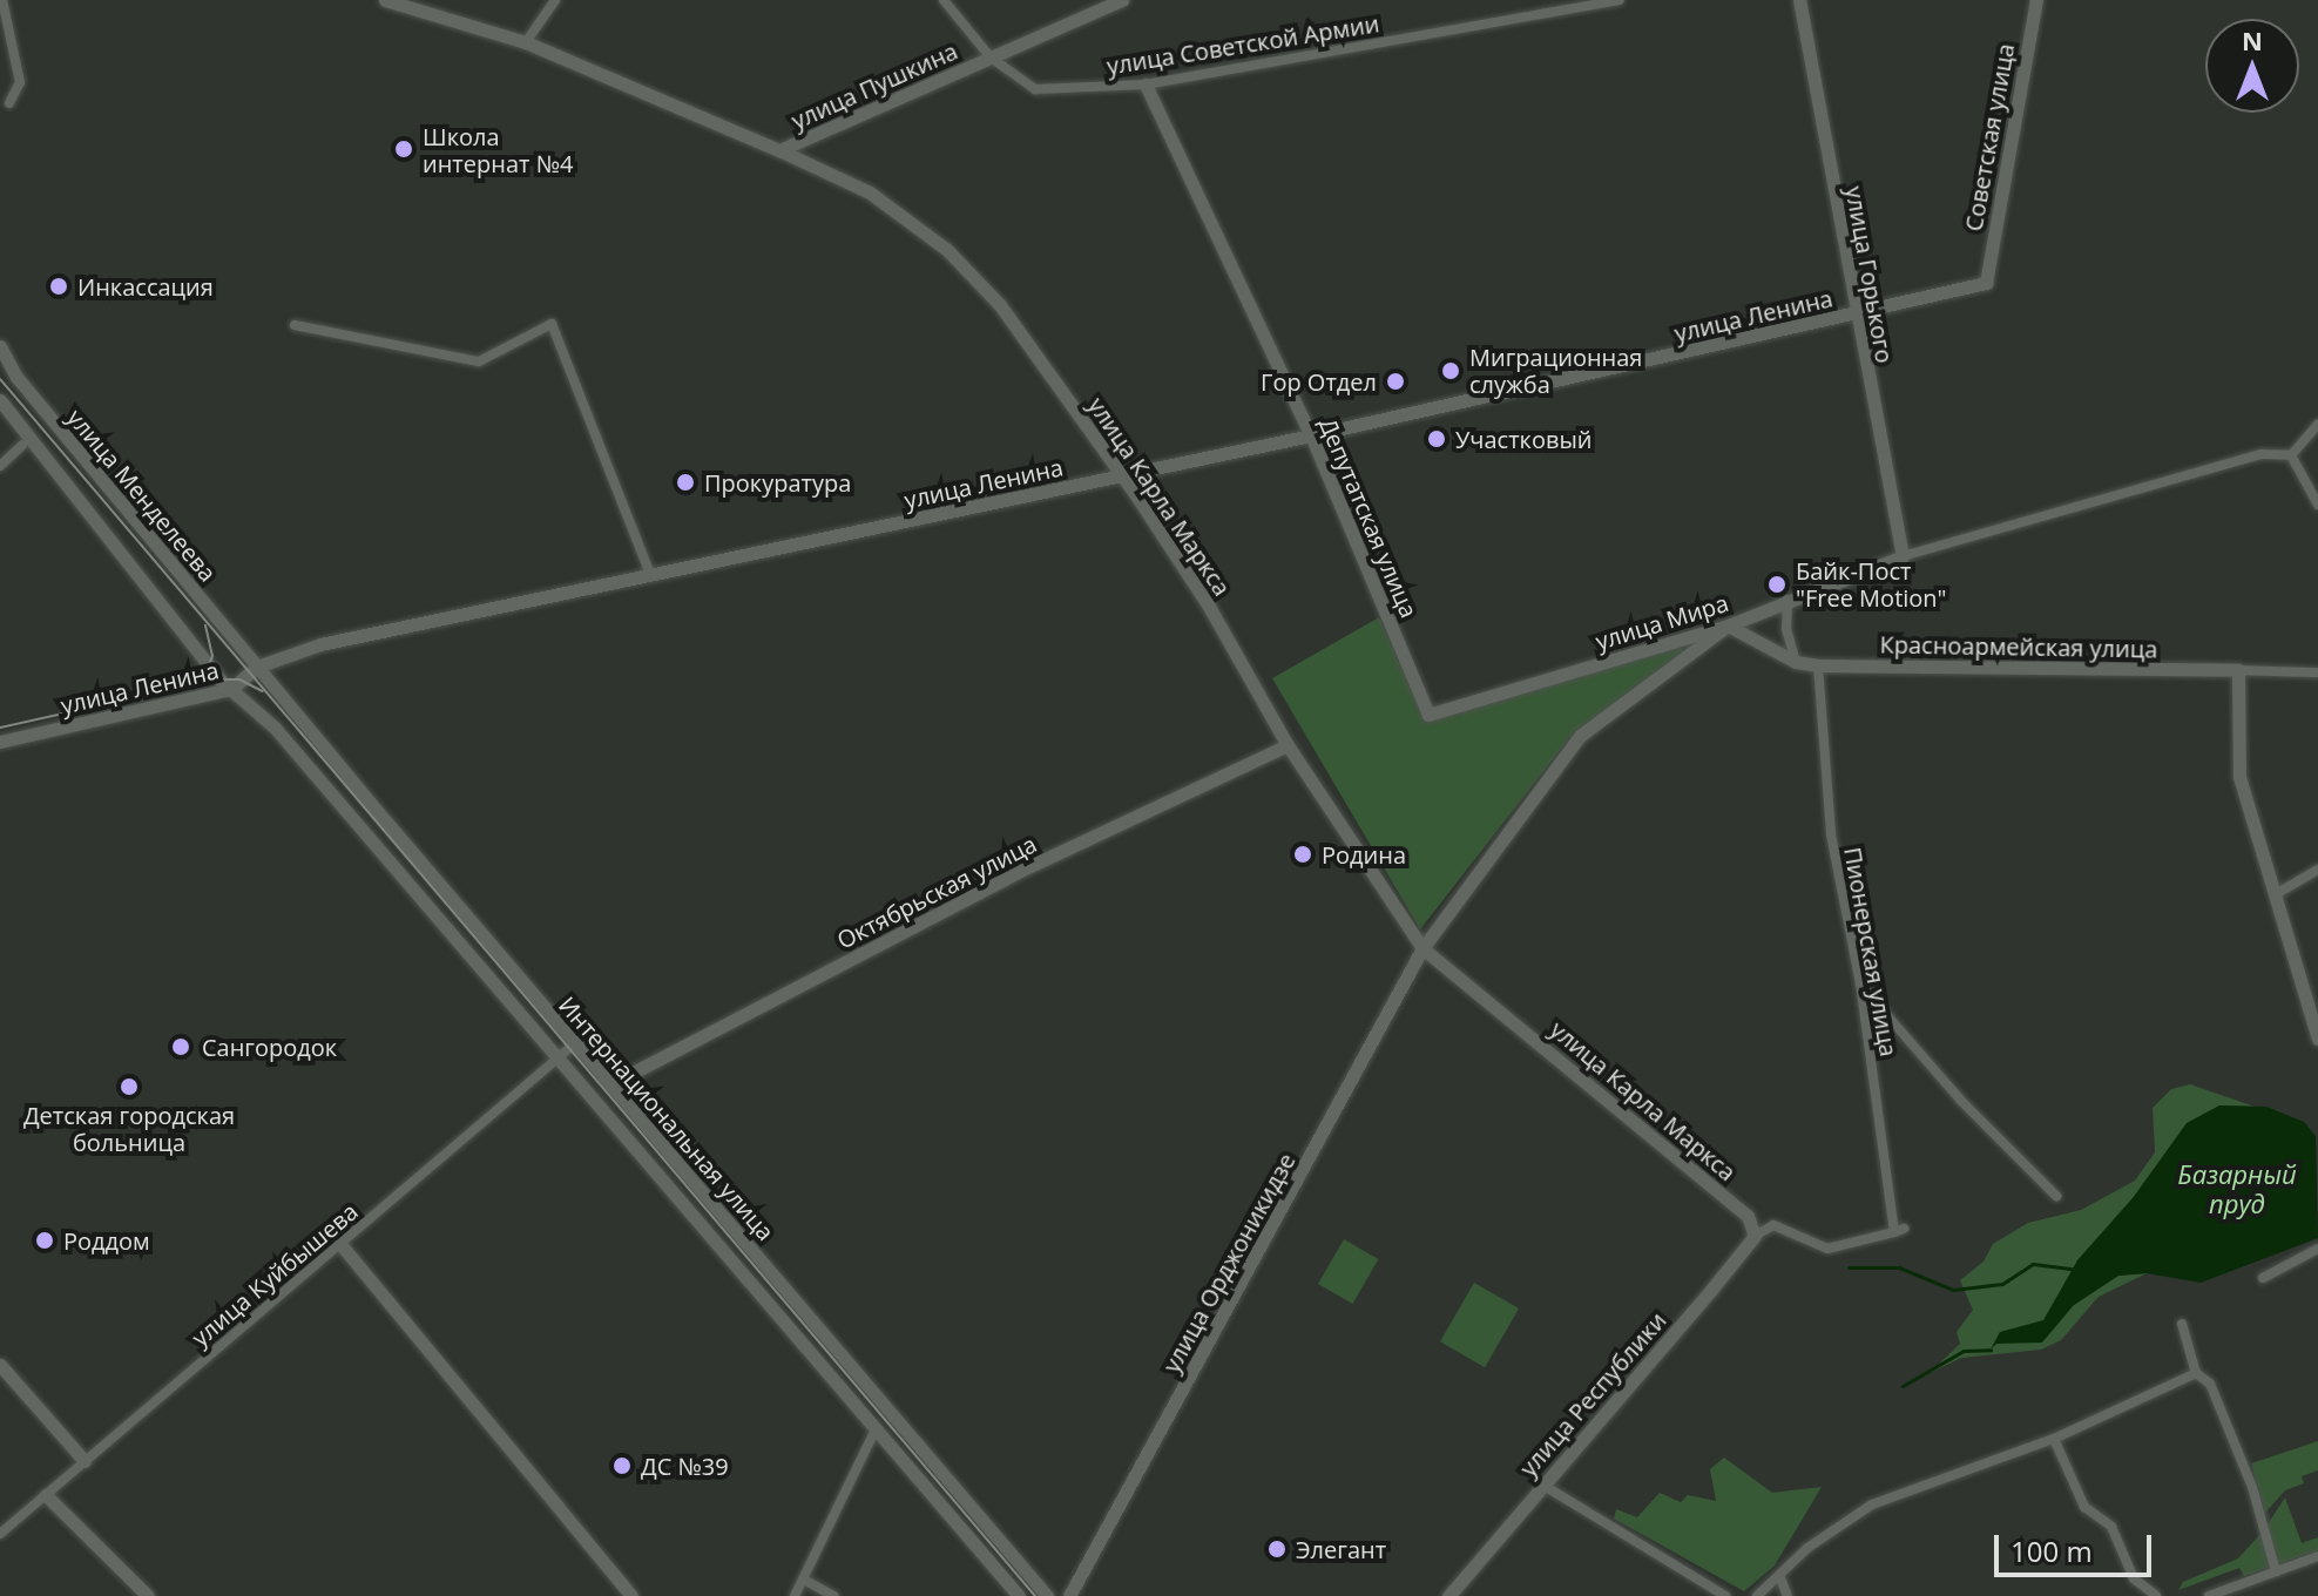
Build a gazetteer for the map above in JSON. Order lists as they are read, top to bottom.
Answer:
{
  "streets": {
    "street": [
      "улица Советской Армии",
      "улица Пушкина",
      "Советская улица",
      "улица Горького",
      "улица Ленина",
      "улица Менделеева",
      "улица Карла Маркса",
      "Депутатская улица",
      "улица Мира",
      "Красноармейская улица",
      "Октябрьская улица",
      "Пионерская улица",
      "Интернациональная улица",
      "улица Орджоникидзе",
      "улица Куйбышева",
      "улица Республики"
    ]
  },
  "crossings": [
    ["улица Советской Армии", "улица Пушкина"],
    ["улица Советской Армии", "Депутатская улица"],
    ["улица Пушкина", "улица Карла Маркса"],
    ["Советская улица", "улица Ленина"],
    ["улица Горького", "улица Ленина"],
    ["улица Горького", "улица Мира"],
    ["улица Ленина", "улица Менделеева"],
    ["улица Ленина", "улица Карла Маркса"],
    ["улица Ленина", "Депутатская улица"],
    ["улица Ленина", "Интернациональная улица"],
    ["улица Менделеева", "Интернациональная улица"],
    ["улица Карла Маркса", "Октябрьская улица"],
    ["улица Карла Маркса", "Пионерская улица"],
    ["улица Карла Маркса", "улица Орджоникидзе"],
    ["улица Карла Маркса", "улица Республики"],
    ["Депутатская улица", "улица Мира"],
    ["улица Мира", "Красноармейская улица"],
    ["улица Мира", "улица Орджоникидзе"],
    ["Красноармейская улица", "Пионерская улица"],
    ["Красноармейская улица", "улица Орджоникидзе"],
    ["Октябрьская улица", "Интернациональная улица"],
    ["Пионерская улица", "улица Республики"],
    ["Интернациональная улица", "улица Куйбышева"]
  ],
  "water": ["Базарный пруд"],
  "places": [
    "Школа интернат №4",
    "Инкассация",
    "Миграционная служба",
    "Гор Отдел",
    "Участковый",
    "Прокуратура",
    "Байк-Пост \"Free Motion\"",
    "Родина",
    "Сангородок",
    "Детская городская больница",
    "Роддом",
    "ДС №39",
    "Элегант"
  ],
  "scale_bar": "100 m",
  "north": "top"
}
